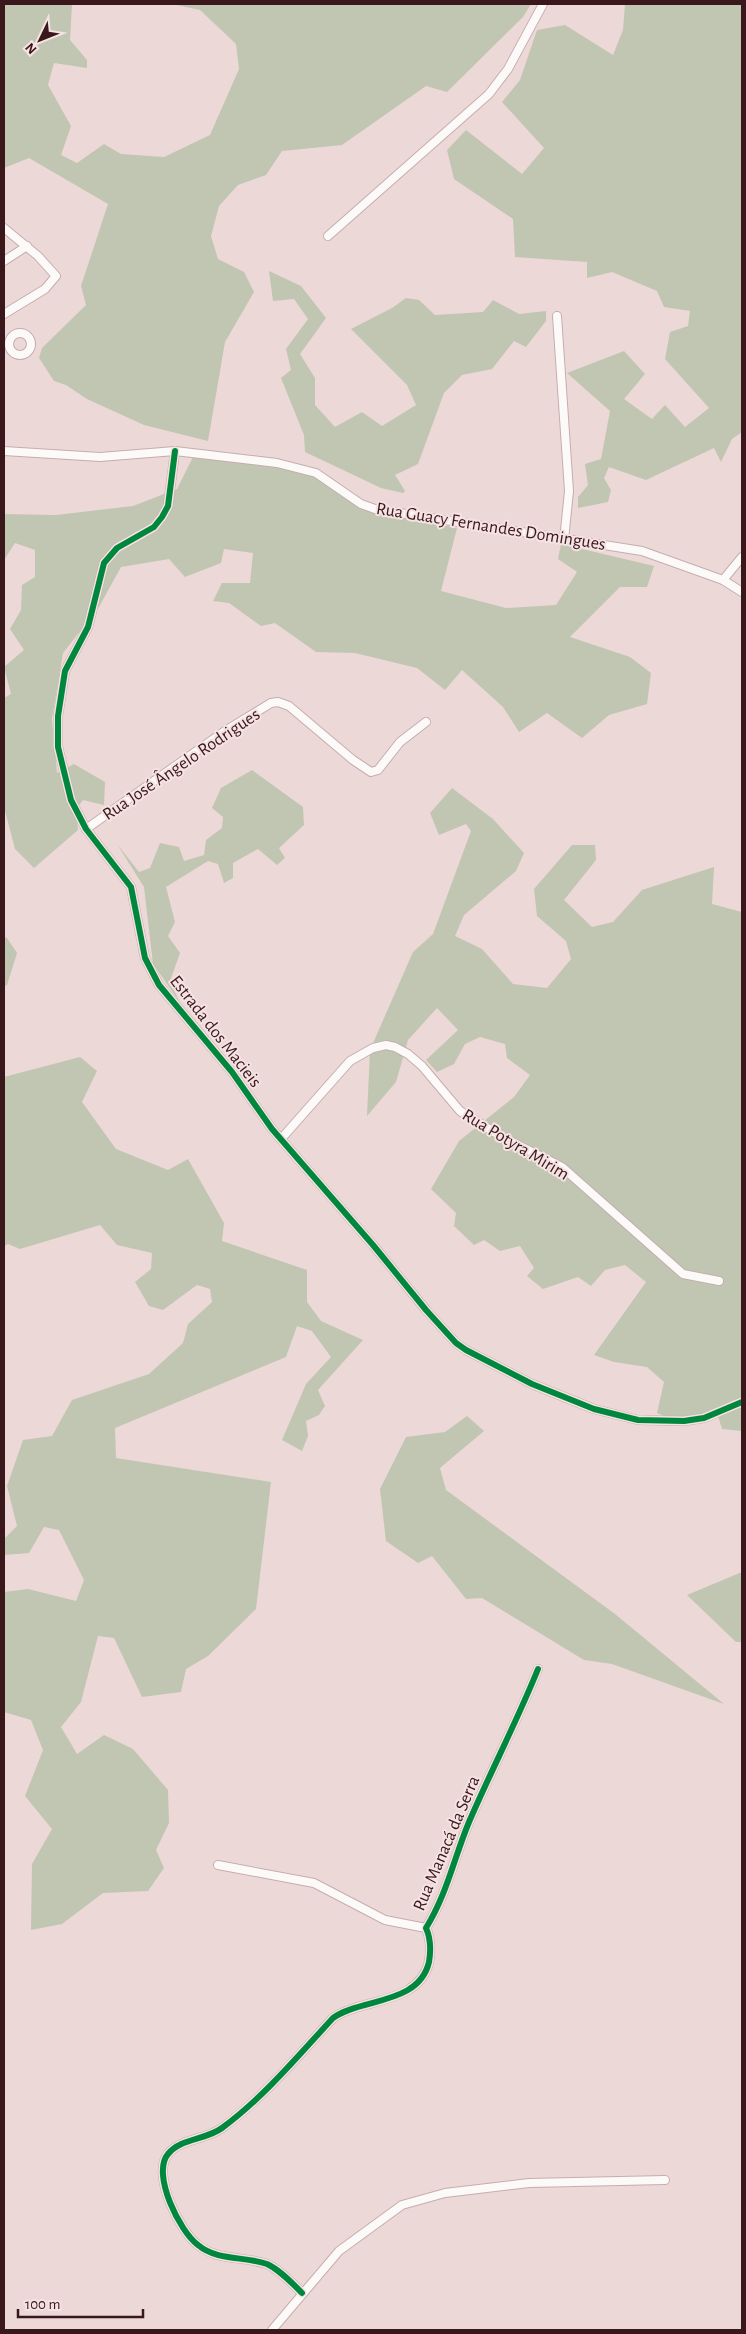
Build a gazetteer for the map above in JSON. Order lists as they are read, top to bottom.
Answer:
{
  "streets": {
    "street": [
      "Rua Guacy Fernandes Domingues",
      "Rua José Ângelo Rodrigues",
      "Estrada dos Macieis",
      "Rua Potyra Mirim",
      "Rua Manacá da Serra"
    ]
  },
  "crossings": [
    ["Rua Guacy Fernandes Domingues", "Estrada dos Macieis"],
    ["Rua José Ângelo Rodrigues", "Estrada dos Macieis"],
    ["Estrada dos Macieis", "Rua Potyra Mirim"]
  ],
  "scale_bar": "100 m",
  "north": "bottom left"
}
